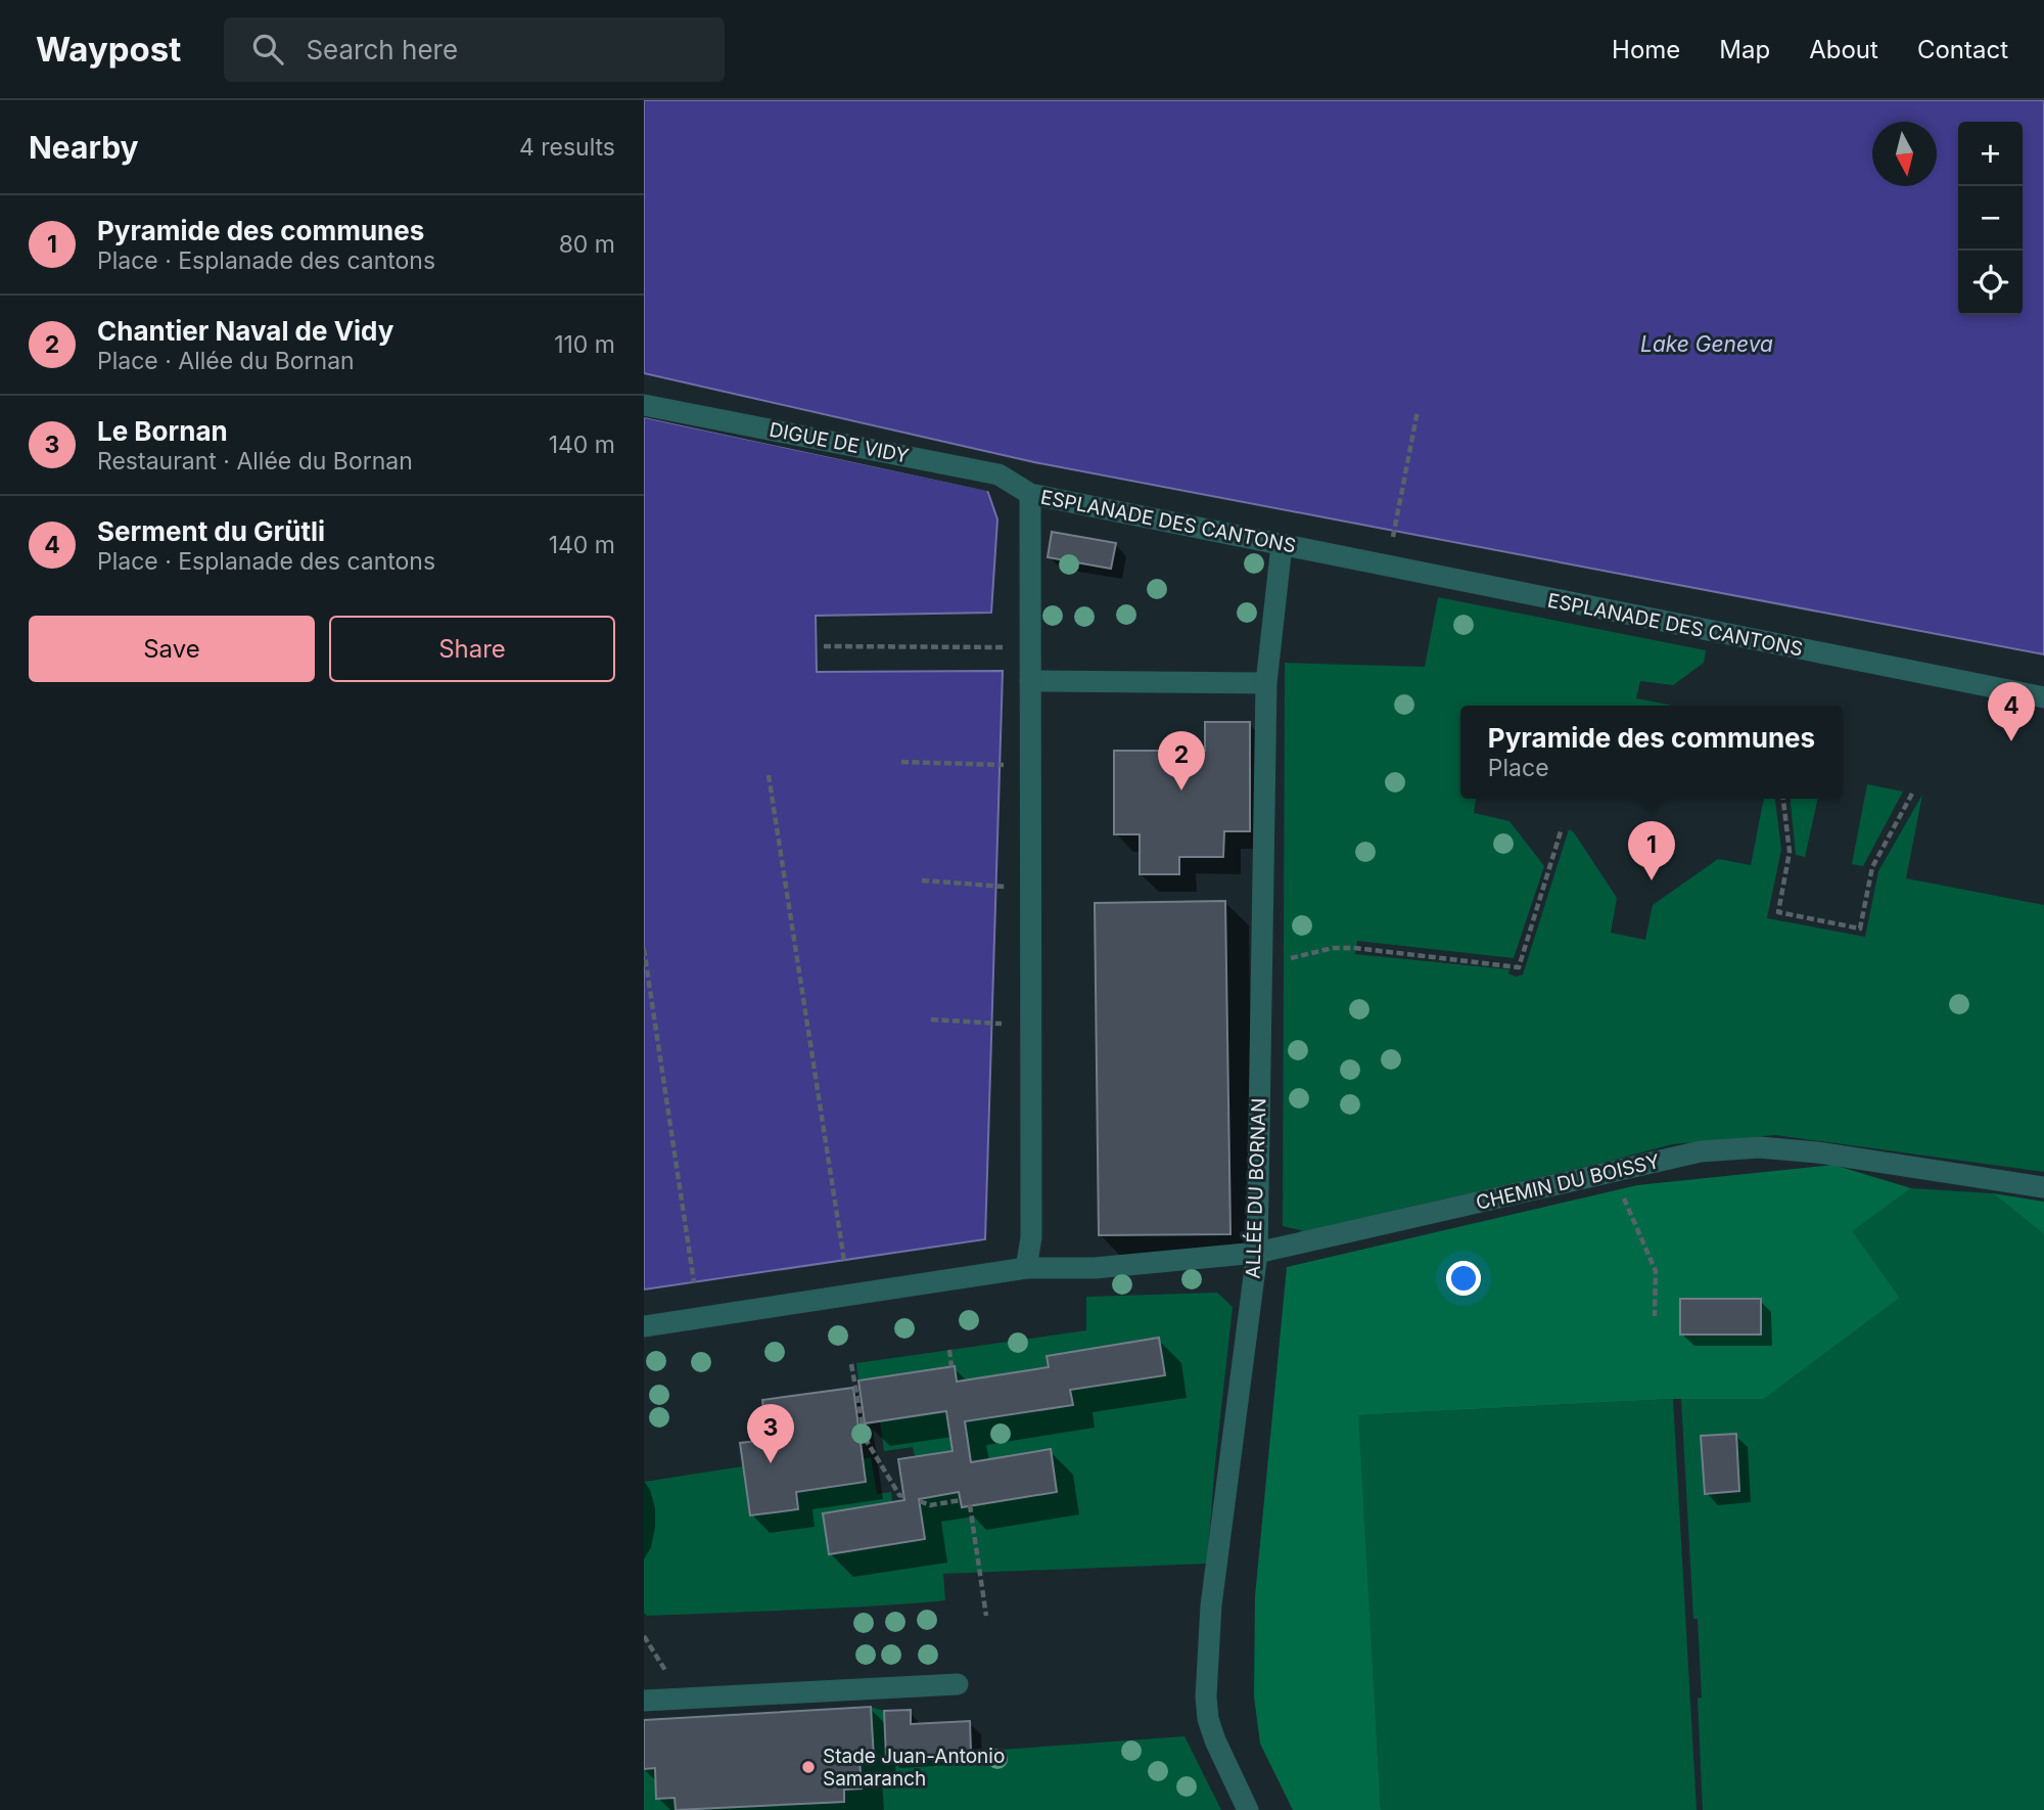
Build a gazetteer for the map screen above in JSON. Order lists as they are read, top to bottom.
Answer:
{
  "streets": {
    "street": [
      "DIGUE DE VIDY",
      "ESPLANADE DES CANTONS",
      "CHEMIN DU BOISSY",
      "ALLÉE DU BORNAN"
    ]
  },
  "crossings": [
    ["DIGUE DE VIDY", "ESPLANADE DES CANTONS"],
    ["ESPLANADE DES CANTONS", "ALLÉE DU BORNAN"],
    ["CHEMIN DU BOISSY", "ALLÉE DU BORNAN"]
  ],
  "water": ["Lake Geneva"],
  "places": ["Stade Juan-Antonio Samaranch"],
  "north": "bottom",
  "page": {
    "header": "Waypost",
    "search": "Search here",
    "nav": [
      "Home",
      "Map",
      "About",
      "Contact"
    ],
    "heading": ["Nearby", "4 results"],
    "map_buttons": ["+", "−"],
    "list": [
      {
        "mark": "1",
        "name": "Pyramide des communes",
        "note": "Place · Esplanade des cantons",
        "value": "80 m"
      },
      {
        "mark": "2",
        "name": "Chantier Naval de Vidy",
        "note": "Place · Allée du Bornan",
        "value": "110 m"
      },
      {
        "mark": "3",
        "name": "Le Bornan",
        "note": "Restaurant · Allée du Bornan",
        "value": "140 m"
      },
      {
        "mark": "4",
        "name": "Serment du Grütli",
        "note": "Place · Esplanade des cantons",
        "value": "140 m"
      }
    ],
    "buttons": ["Save", "Share"],
    "pins": [
      "4",
      "2",
      "1",
      "3"
    ],
    "popup": ["Pyramide des communes", "Place"]
  }
}
